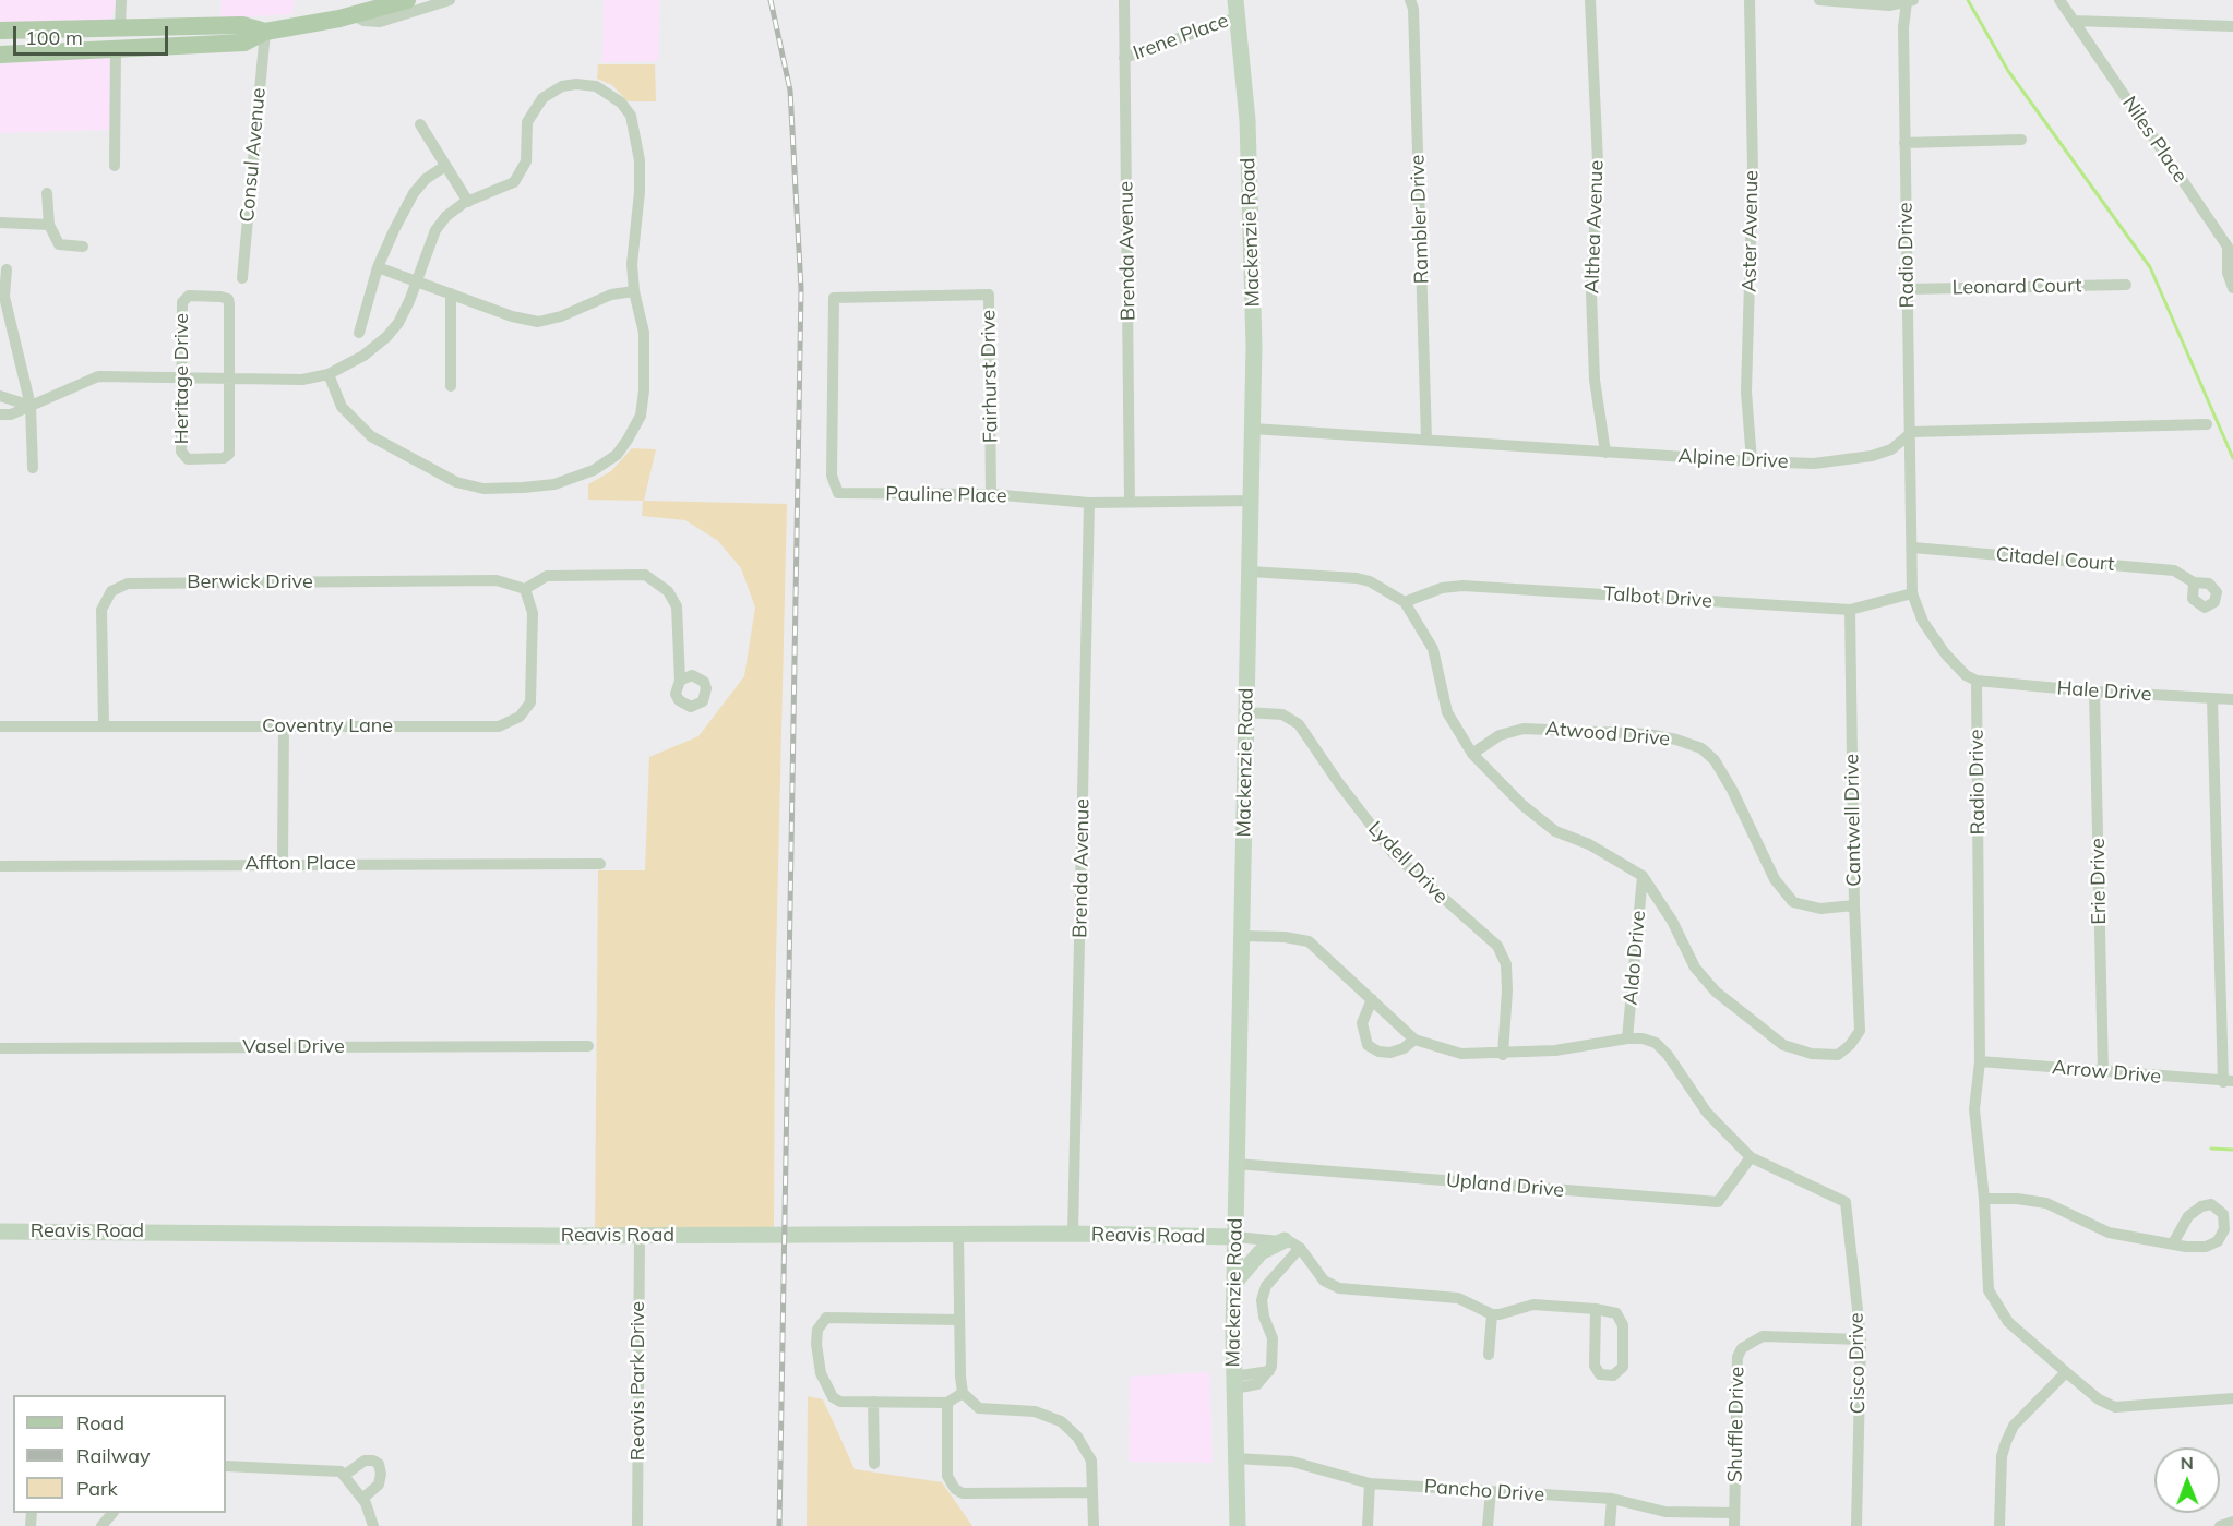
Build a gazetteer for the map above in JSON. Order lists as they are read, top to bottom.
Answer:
{
  "streets": {
    "main road": ["Mackenzie Road", "Reavis Road"],
    "street": [
      "Irene Place",
      "Niles Place",
      "Consul Avenue",
      "Rambler Drive",
      "Althea Avenue",
      "Aster Avenue",
      "Brenda Avenue",
      "Radio Drive",
      "Leonard Court",
      "Fairhurst Drive",
      "Heritage Drive",
      "Alpine Drive",
      "Pauline Place",
      "Citadel Court",
      "Berwick Drive",
      "Talbot Drive",
      "Hale Drive",
      "Coventry Lane",
      "Atwood Drive",
      "Cantwell Drive",
      "Lydell Drive",
      "Affton Place",
      "Erie Drive",
      "Aldo Drive",
      "Vasel Drive",
      "Arrow Drive",
      "Upland Drive",
      "Cisco Drive",
      "Reavis Park Drive",
      "Shuffle Drive",
      "Pancho Drive"
    ]
  },
  "crossings": [
    ["Irene Place", "Mackenzie Road"],
    ["Irene Place", "Brenda Avenue"],
    ["Rambler Drive", "Alpine Drive"],
    ["Althea Avenue", "Alpine Drive"],
    ["Aster Avenue", "Alpine Drive"],
    ["Mackenzie Road", "Alpine Drive"],
    ["Mackenzie Road", "Pauline Place"],
    ["Mackenzie Road", "Lydell Drive"],
    ["Mackenzie Road", "Upland Drive"],
    ["Mackenzie Road", "Reavis Road"],
    ["Mackenzie Road", "Pancho Drive"],
    ["Brenda Avenue", "Pauline Place"],
    ["Brenda Avenue", "Reavis Road"],
    ["Radio Drive", "Leonard Court"],
    ["Radio Drive", "Alpine Drive"],
    ["Radio Drive", "Citadel Court"],
    ["Radio Drive", "Talbot Drive"],
    ["Radio Drive", "Hale Drive"],
    ["Radio Drive", "Arrow Drive"],
    ["Fairhurst Drive", "Pauline Place"],
    ["Berwick Drive", "Coventry Lane"],
    ["Talbot Drive", "Cantwell Drive"],
    ["Hale Drive", "Erie Drive"],
    ["Atwood Drive", "Cantwell Drive"],
    ["Cantwell Drive", "Aldo Drive"],
    ["Erie Drive", "Arrow Drive"],
    ["Upland Drive", "Cisco Drive"],
    ["Reavis Road", "Reavis Park Drive"],
    ["Cisco Drive", "Shuffle Drive"],
    ["Shuffle Drive", "Pancho Drive"]
  ],
  "legend": ["Road", "Railway", "Park"],
  "scale_bar": "100 m",
  "north": "top"
}
